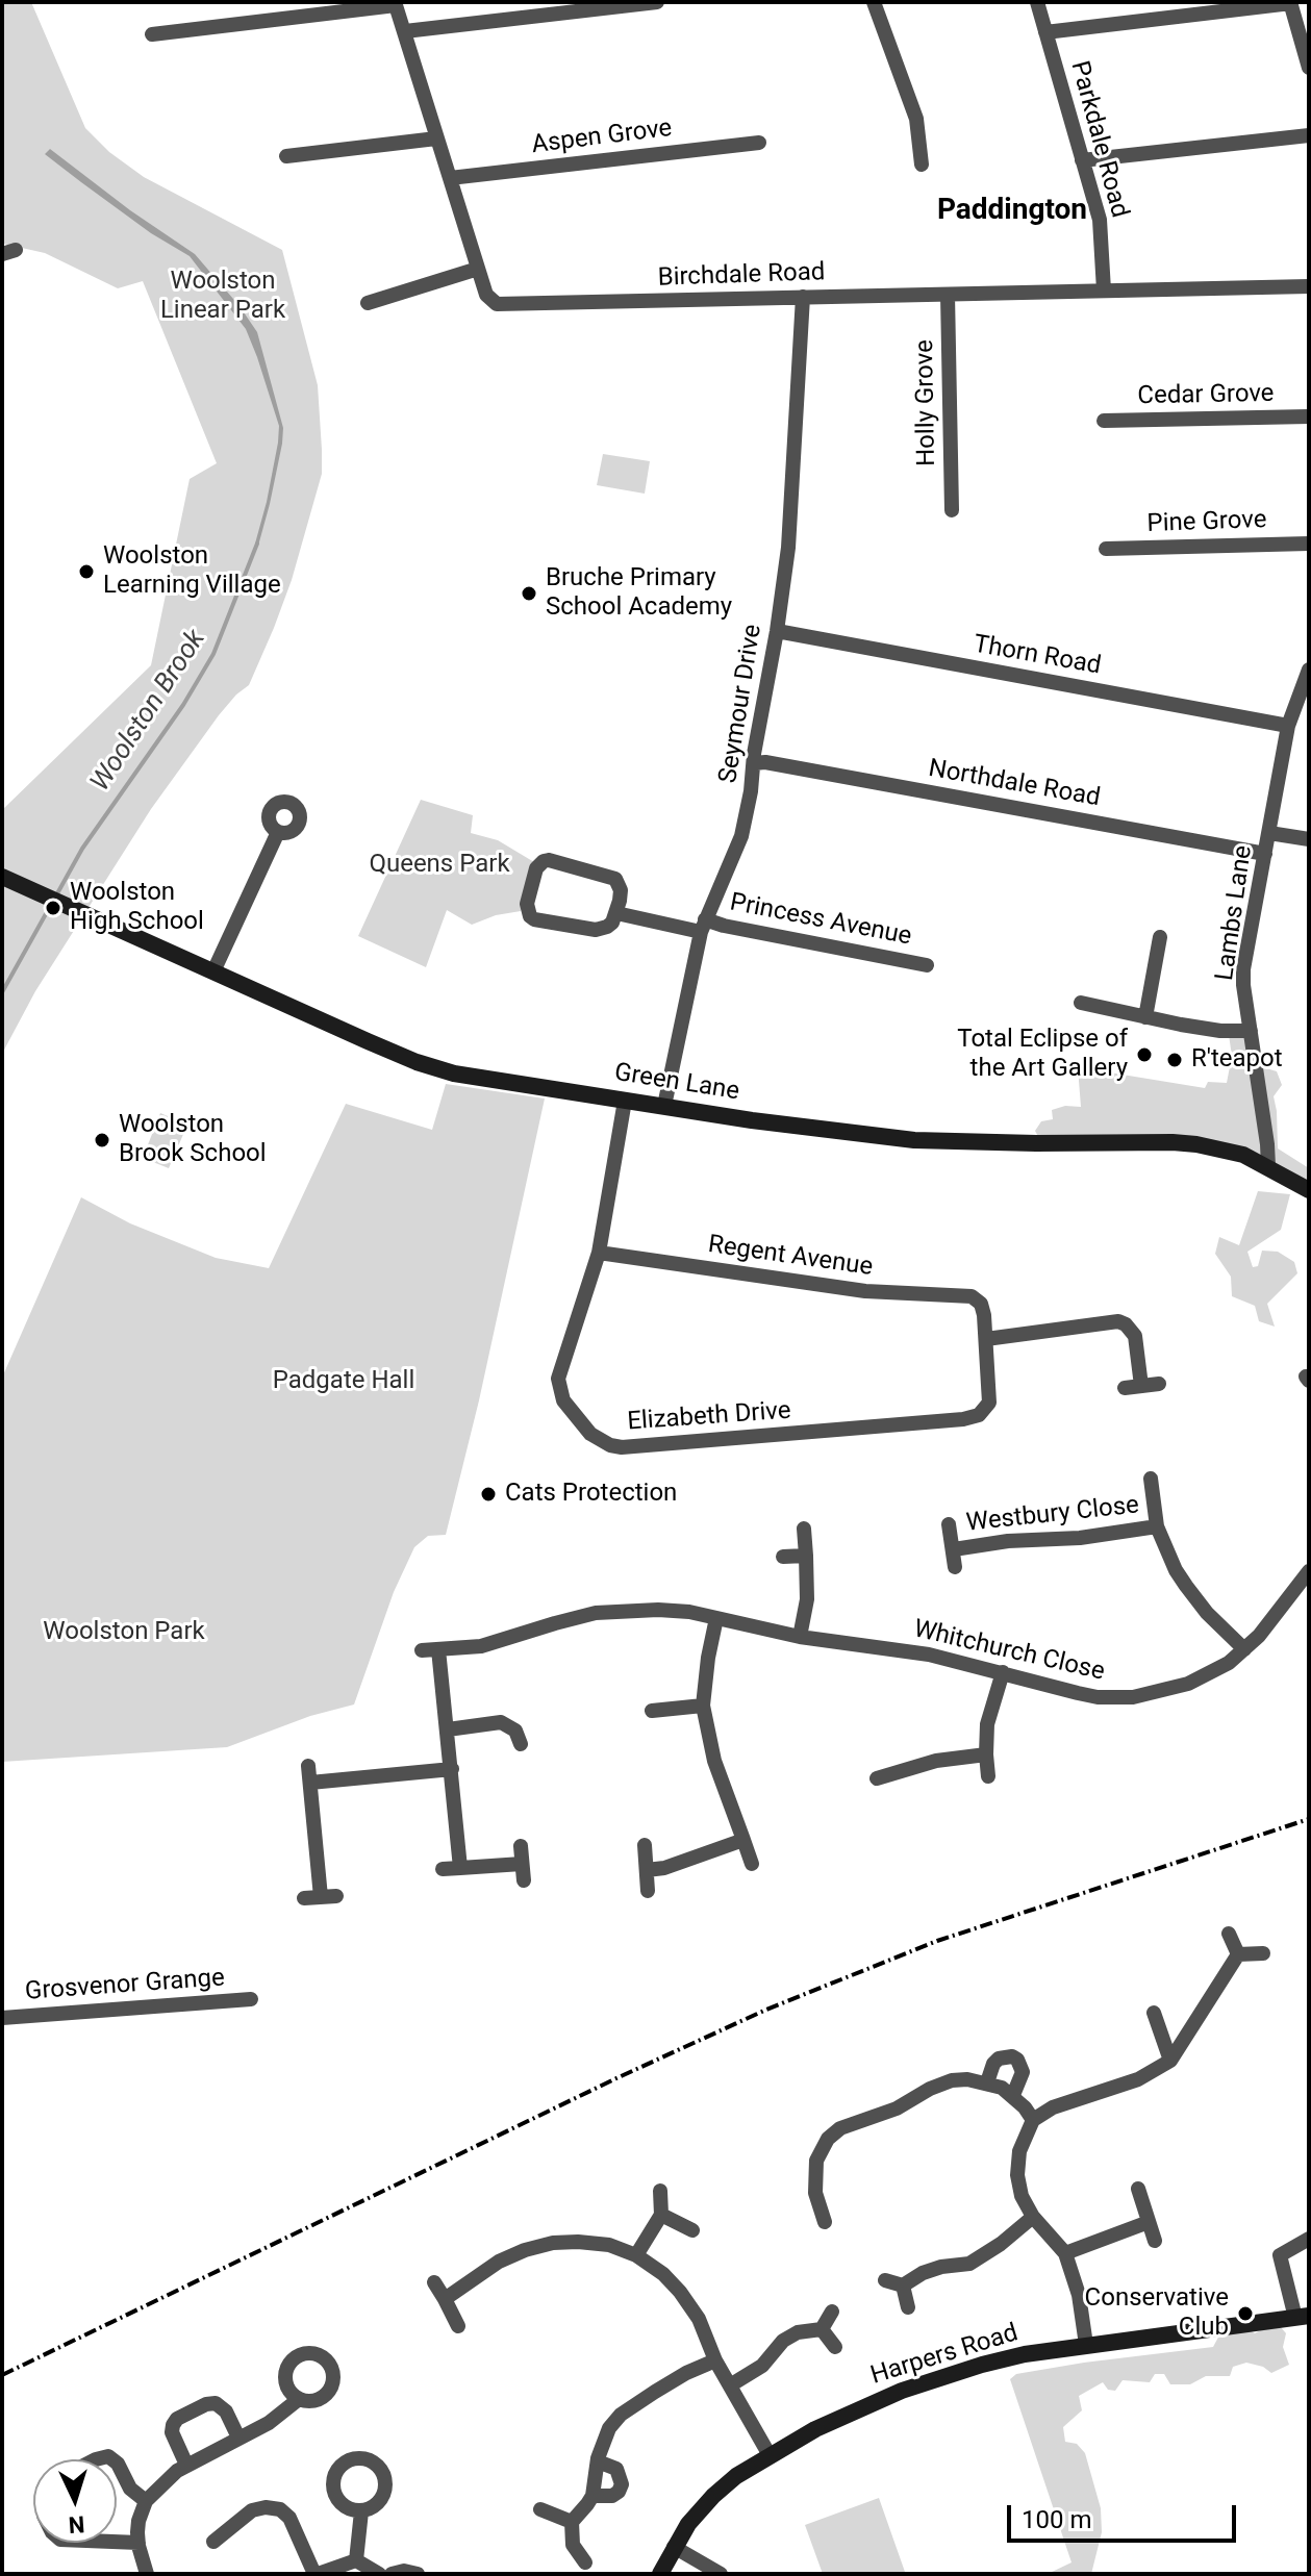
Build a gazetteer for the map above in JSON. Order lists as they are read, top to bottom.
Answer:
{
  "streets": {
    "street": [
      "Aspen Grove",
      "Parkdale Road",
      "Birchdale Road",
      "Cedar Grove",
      "Holly Grove",
      "Pine Grove",
      "Thorn Road",
      "Seymour Drive",
      "Northdale Road",
      "Lambs Lane",
      "Princess Avenue",
      "Green Lane",
      "Regent Avenue",
      "Elizabeth Drive",
      "Westbury Close",
      "Whitchurch Close",
      "Grosvenor Grange",
      "Harpers Road"
    ]
  },
  "crossings": [
    ["Aspen Grove", "Birchdale Road"],
    ["Parkdale Road", "Birchdale Road"],
    ["Birchdale Road", "Holly Grove"],
    ["Birchdale Road", "Seymour Drive"],
    ["Thorn Road", "Seymour Drive"],
    ["Thorn Road", "Lambs Lane"],
    ["Seymour Drive", "Northdale Road"],
    ["Seymour Drive", "Princess Avenue"],
    ["Seymour Drive", "Green Lane"],
    ["Northdale Road", "Lambs Lane"],
    ["Lambs Lane", "Green Lane"],
    ["Green Lane", "Elizabeth Drive"],
    ["Regent Avenue", "Elizabeth Drive"],
    ["Westbury Close", "Whitchurch Close"]
  ],
  "districts": ["Paddington"],
  "water": ["Woolston Brook"],
  "parks": [
    "Woolston Linear Park",
    "Queens Park",
    "Padgate Hall",
    "Woolston Park"
  ],
  "places": [
    "Woolston Learning Village",
    "Bruche Primary School Academy",
    "Woolston High School",
    "Total Eclipse of the Art Gallery",
    "R'teapot",
    "Woolston Brook School",
    "Cats Protection",
    "Conservative Club"
  ],
  "scale_bar": "100 m",
  "north": "bottom"
}
